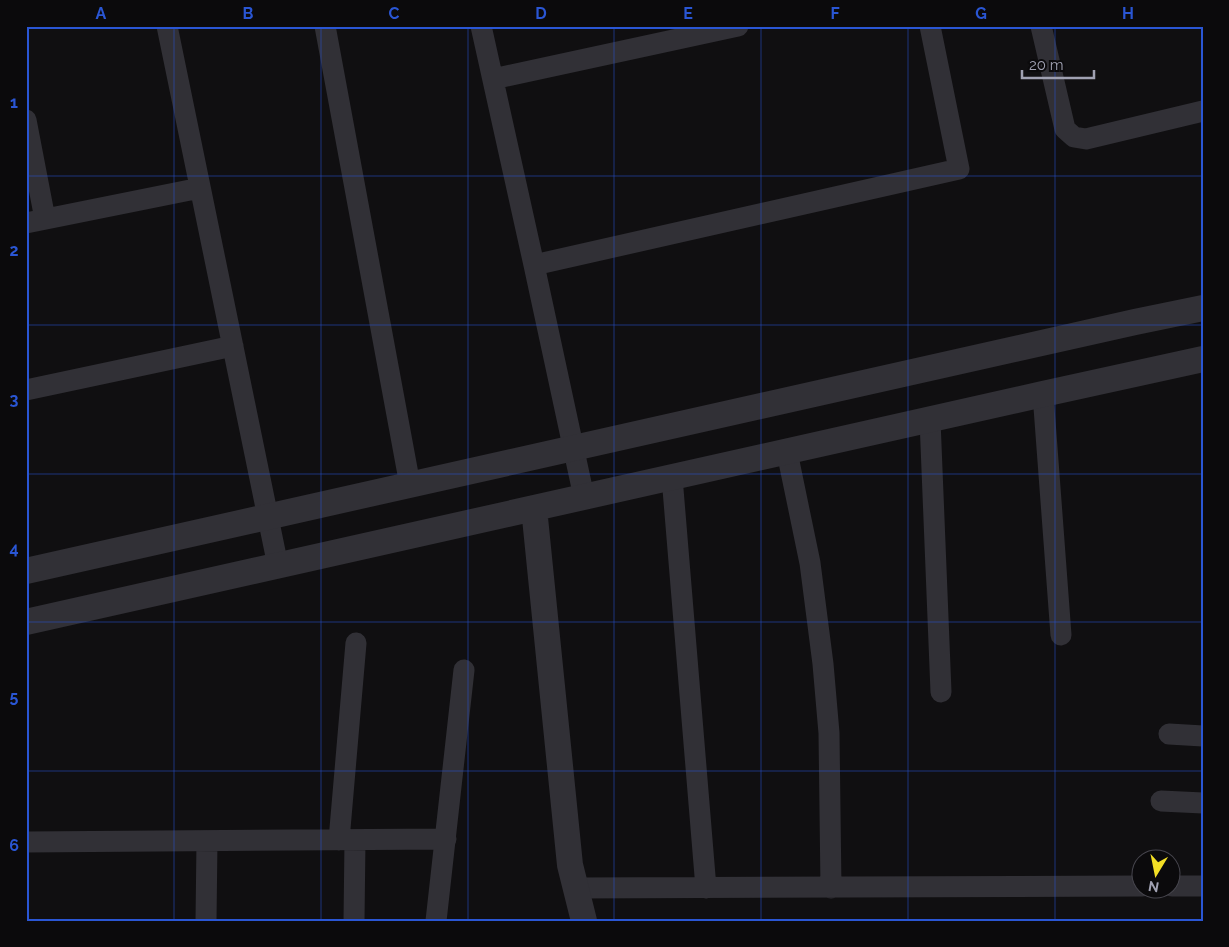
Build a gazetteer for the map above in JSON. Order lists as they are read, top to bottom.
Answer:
{
  "scale_bar": "20 m",
  "north": "bottom",
  "grid": {
    "columns": [
      "A",
      "B",
      "C",
      "D",
      "E",
      "F",
      "G",
      "H"
    ],
    "rows": [
      "1",
      "2",
      "3",
      "4",
      "5",
      "6"
    ]
  }
}
